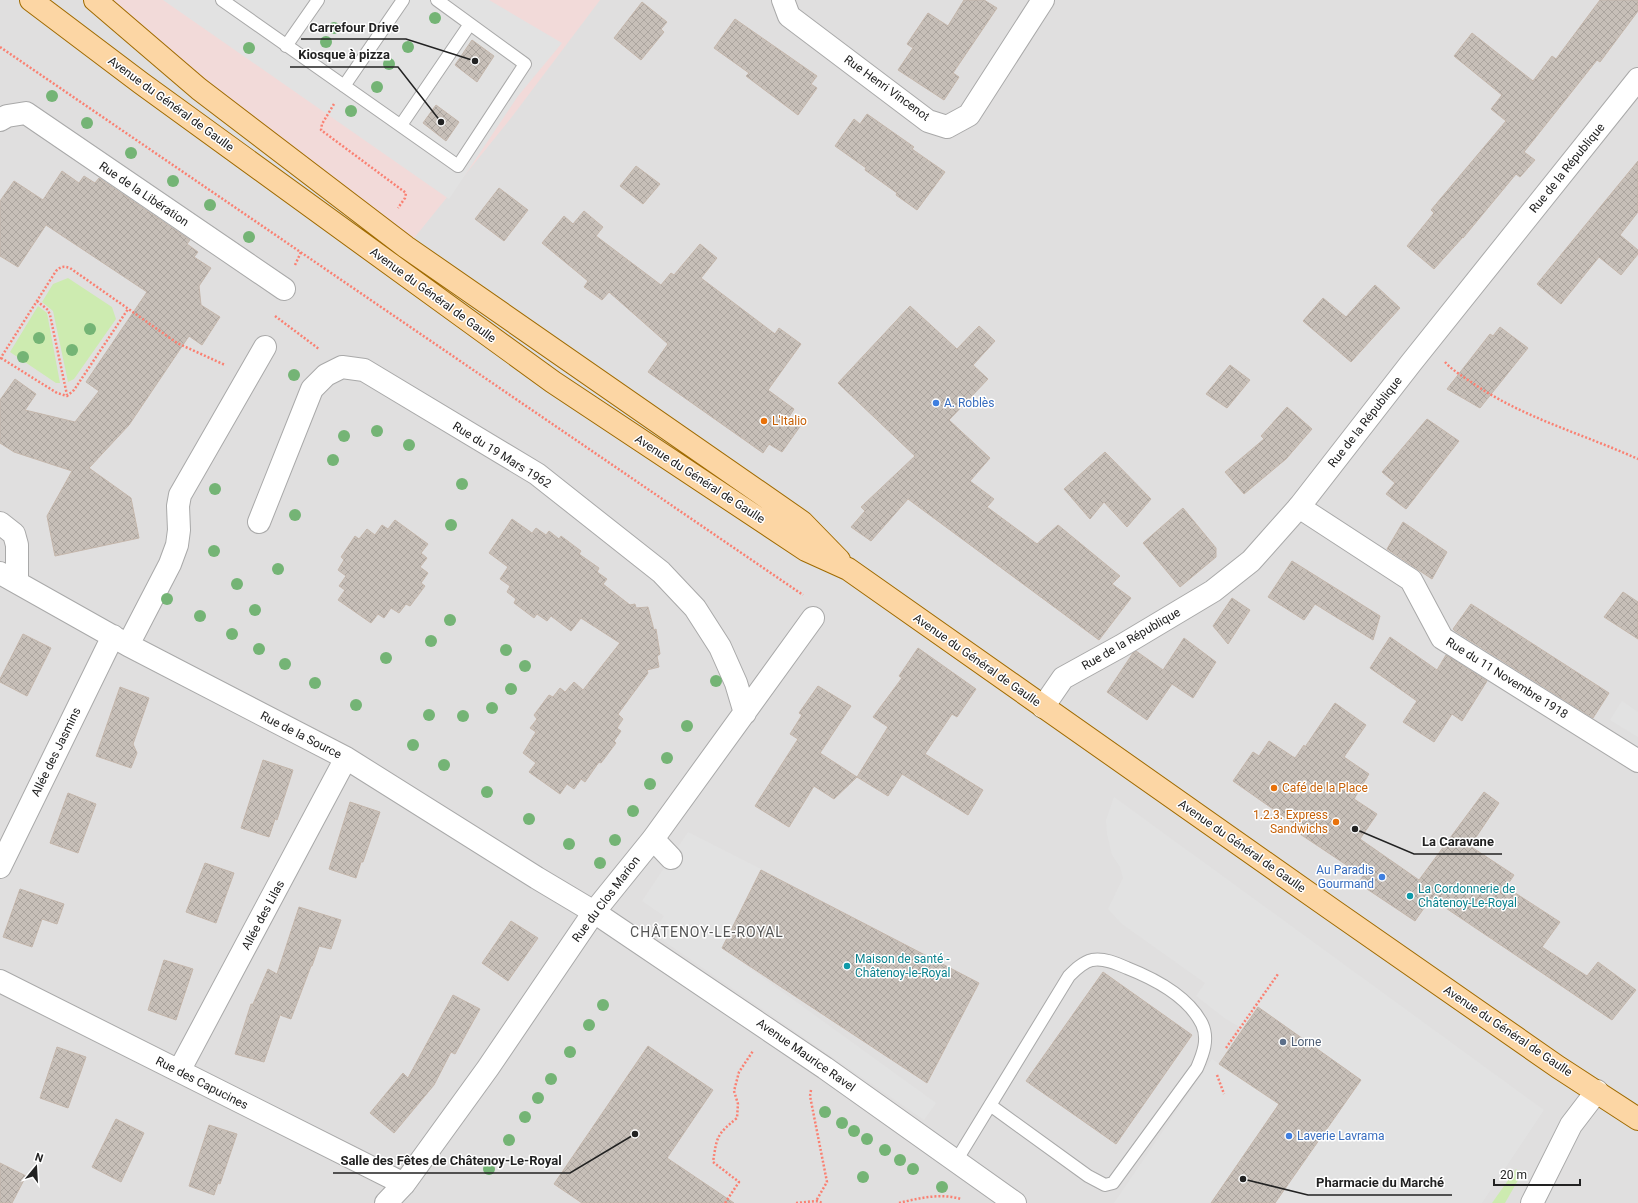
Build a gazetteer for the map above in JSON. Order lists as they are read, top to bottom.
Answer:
{
  "streets": {
    "main road": ["Avenue du Général de Gaulle"],
    "street": [
      "Rue Henri Vincenot",
      "Rue de la République",
      "Rue de la Libération",
      "Rue du 19 Mars 1962",
      "Rue du 11 Novembre 1918",
      "Rue de la Source",
      "Allée des Jasmins",
      "Rue du Clos Marion",
      "Allée des Lilas",
      "Avenue Maurice Ravel",
      "Rue des Capucines"
    ]
  },
  "crossings": [
    ["Avenue du Général de Gaulle", "Rue de la République"],
    ["Rue de la République", "Rue du 11 Novembre 1918"],
    ["Rue du 19 Mars 1962", "Rue du Clos Marion"],
    ["Rue de la Source", "Allée des Jasmins"],
    ["Rue de la Source", "Rue du Clos Marion"],
    ["Rue de la Source", "Allée des Lilas"],
    ["Rue de la Source", "Avenue Maurice Ravel"],
    ["Rue du Clos Marion", "Avenue Maurice Ravel"],
    ["Rue du Clos Marion", "Rue des Capucines"],
    ["Allée des Lilas", "Rue des Capucines"]
  ],
  "districts": ["CHÂTENOY-LE-ROYAL"],
  "places": [
    "Carrefour Drive",
    "Kiosque à pizza",
    "A. Roblès",
    "L'Italio",
    "Café de la Place",
    "1.2.3. Express Sandwichs",
    "La Caravane",
    "Au Paradis Gourmand",
    "La Cordonnerie de Châtenoy-Le-Royal",
    "Maison de santé - Châtenoy-le-Royal",
    "Lorne",
    "Salle des Fêtes de Châtenoy-Le-Royal",
    "Laverie Lavrama",
    "Pharmacie du Marché"
  ],
  "scale_bar": "20 m",
  "north": "top"
}
